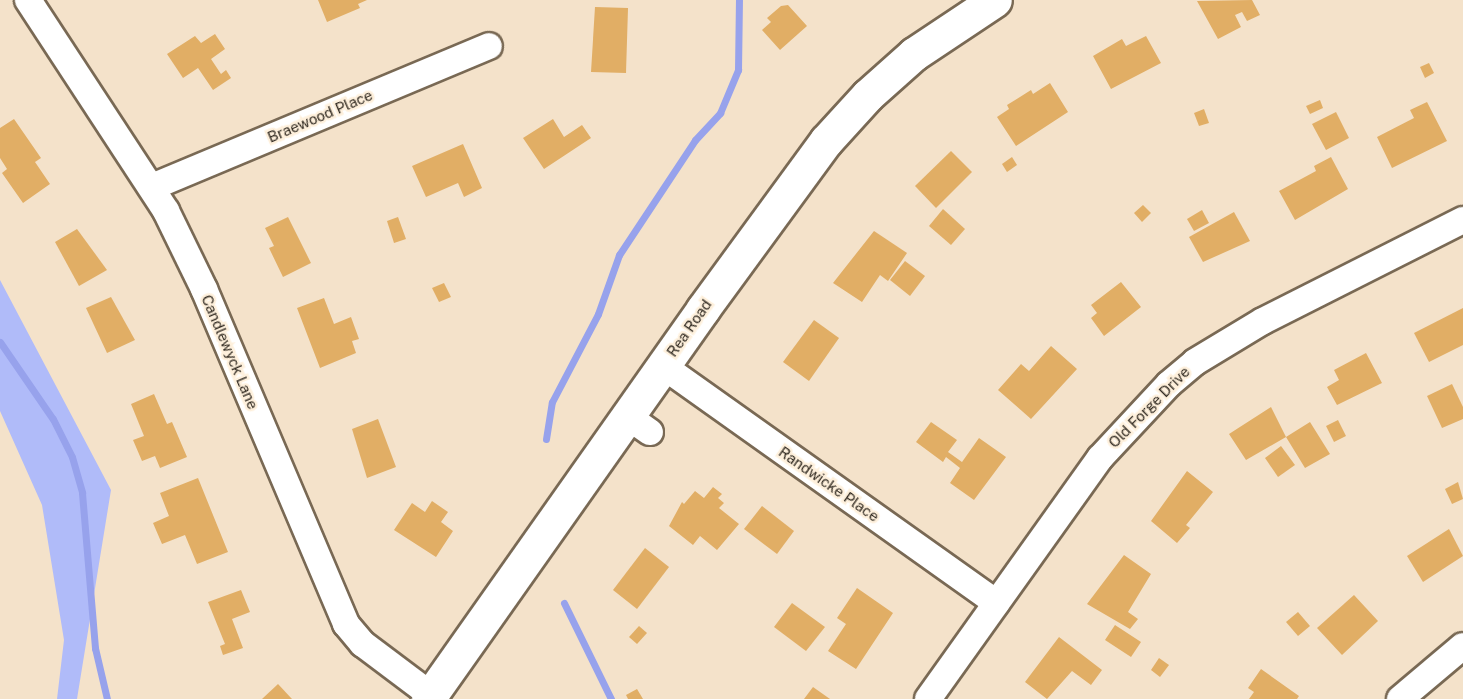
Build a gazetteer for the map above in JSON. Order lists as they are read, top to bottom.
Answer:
{
  "streets": {
    "main road": ["Rea Road"],
    "street": [
      "Braewood Place",
      "Candlewyck Lane",
      "Old Forge Drive",
      "Randwicke Place"
    ]
  },
  "crossings": [
    ["Braewood Place", "Candlewyck Lane"],
    ["Rea Road", "Candlewyck Lane"],
    ["Rea Road", "Randwicke Place"],
    ["Old Forge Drive", "Randwicke Place"]
  ]
}
